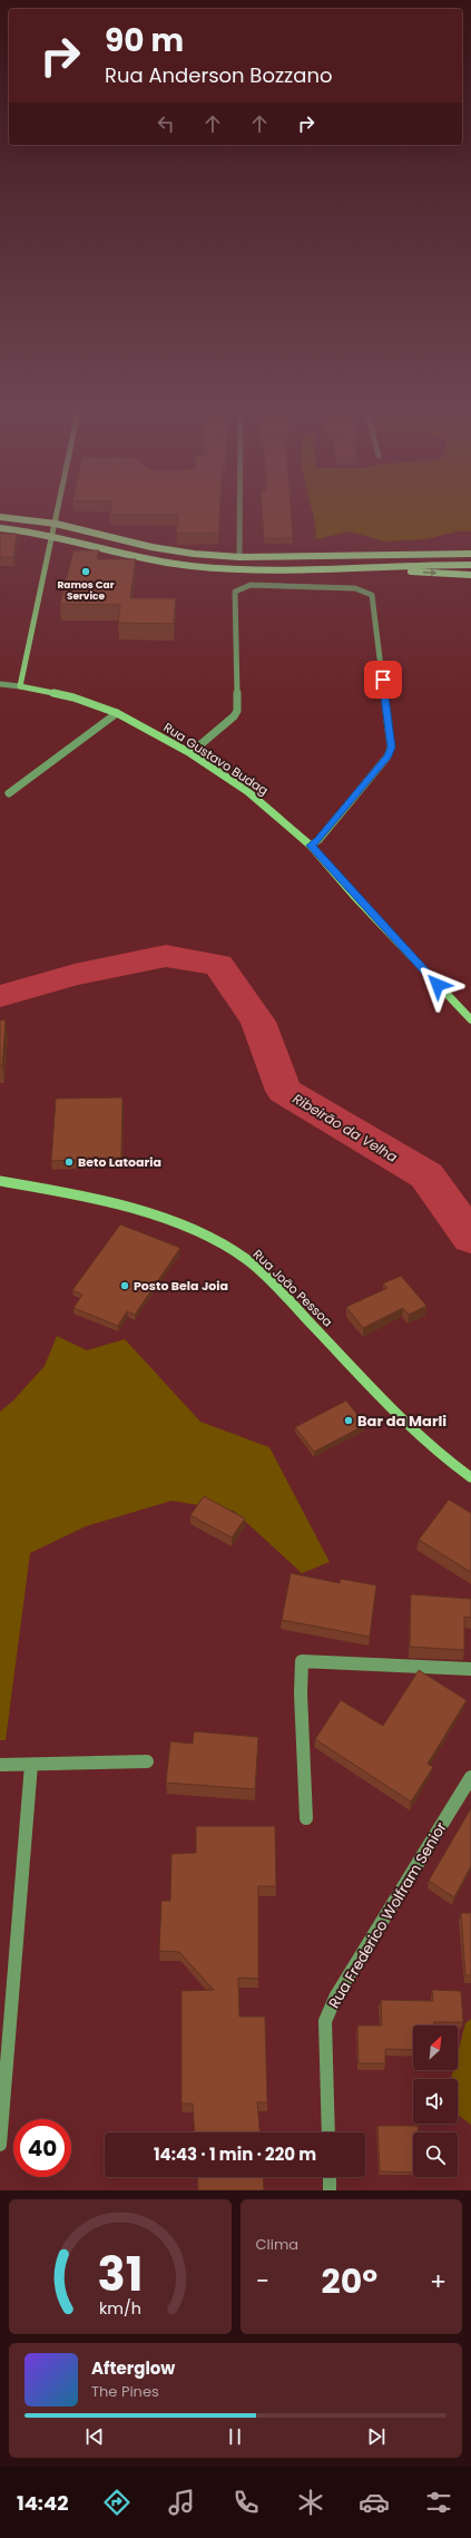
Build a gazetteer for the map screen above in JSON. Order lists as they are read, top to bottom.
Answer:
{
  "streets": {
    "street": ["Rua Gustavo Budag", "Rua João Pessoa", "Rua Frederico Wolfram Senior"]
  },
  "water": ["Ribeirão da Velha"],
  "places": [
    "Ramos Car Service",
    "Beto Latoaria",
    "Posto Bela Joia",
    "Bar da Marli"
  ],
  "north": "top right",
  "page": {
    "turn": ["90 m", "Rua Anderson Bozzano"],
    "limit": "40",
    "trip": "14:43 · 1 min · 220 m",
    "tile": "Clima",
    "heat": ["−", "20°", "+"],
    "song": ["Afterglow", "The Pines"],
    "tabs": "14:42",
    "gauge": ["31", "km/h"]
  }
}
